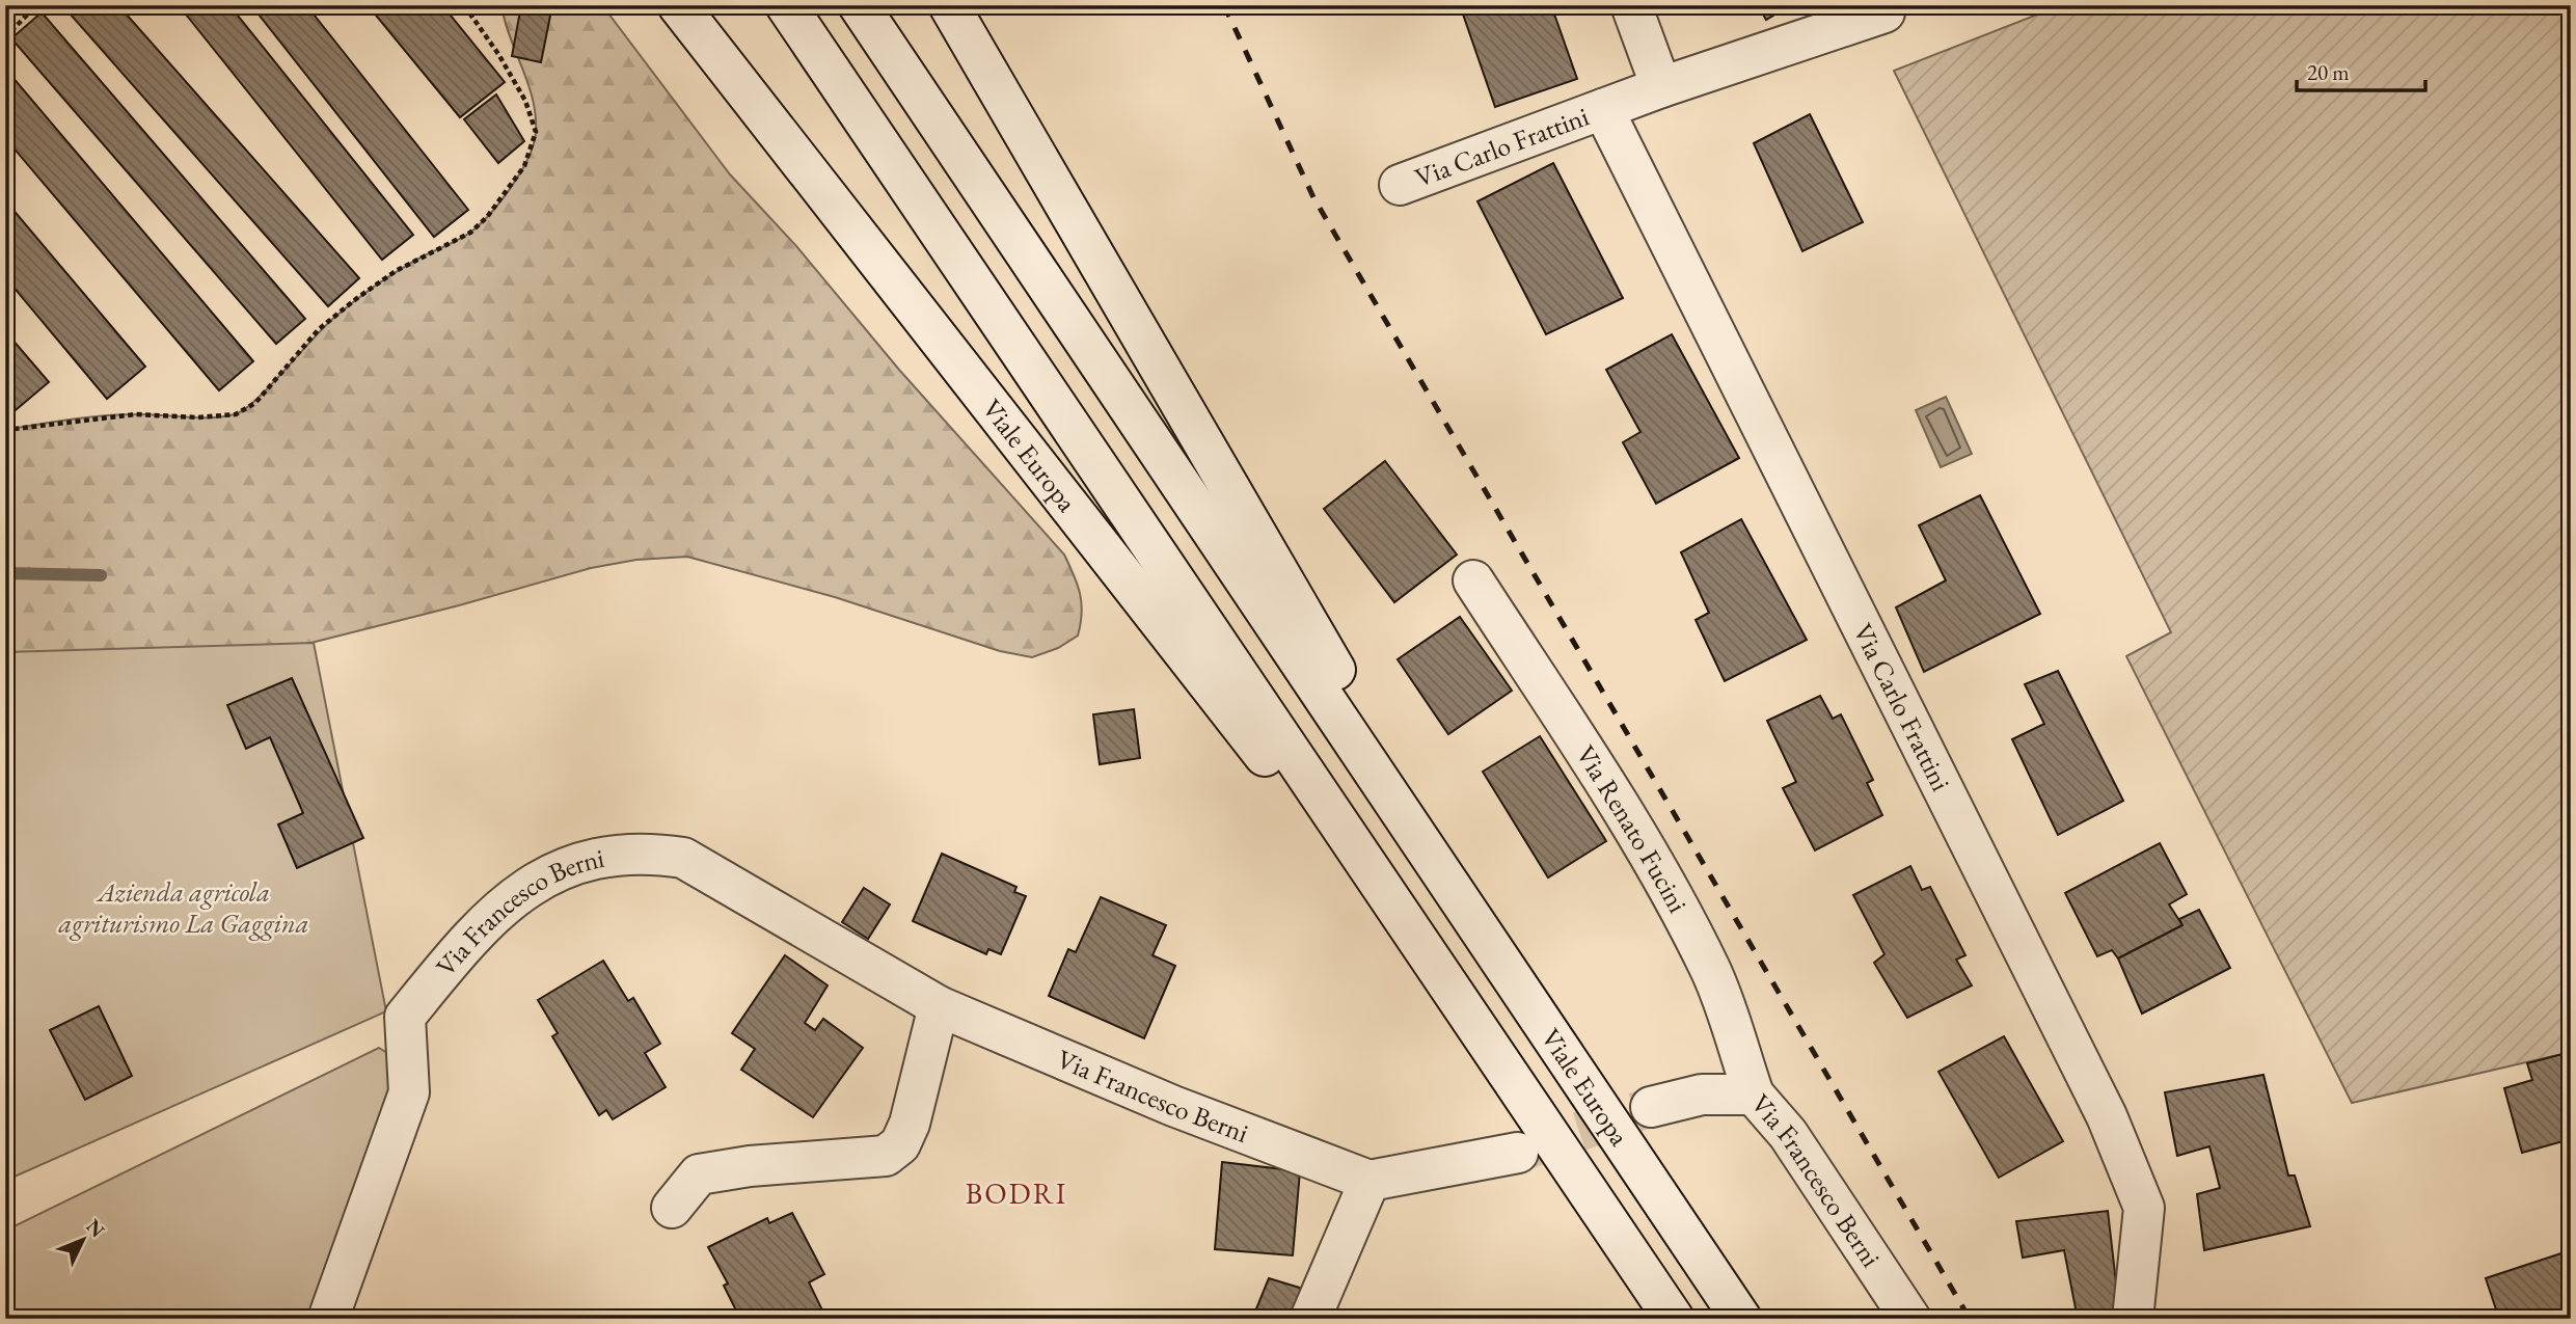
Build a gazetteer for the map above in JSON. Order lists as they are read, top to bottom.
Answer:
{
  "streets": {
    "street": [
      "Via Carlo Frattini",
      "Viale Europa",
      "Via Renato Fucini",
      "Via Francesco Berni"
    ]
  },
  "crossings": [
    ["Via Renato Fucini", "Via Francesco Berni"]
  ],
  "districts": ["BODRI"],
  "parks": ["Azienda agricola agriturismo La Gaggina"],
  "scale_bar": "20 m",
  "north": "top right"
}
